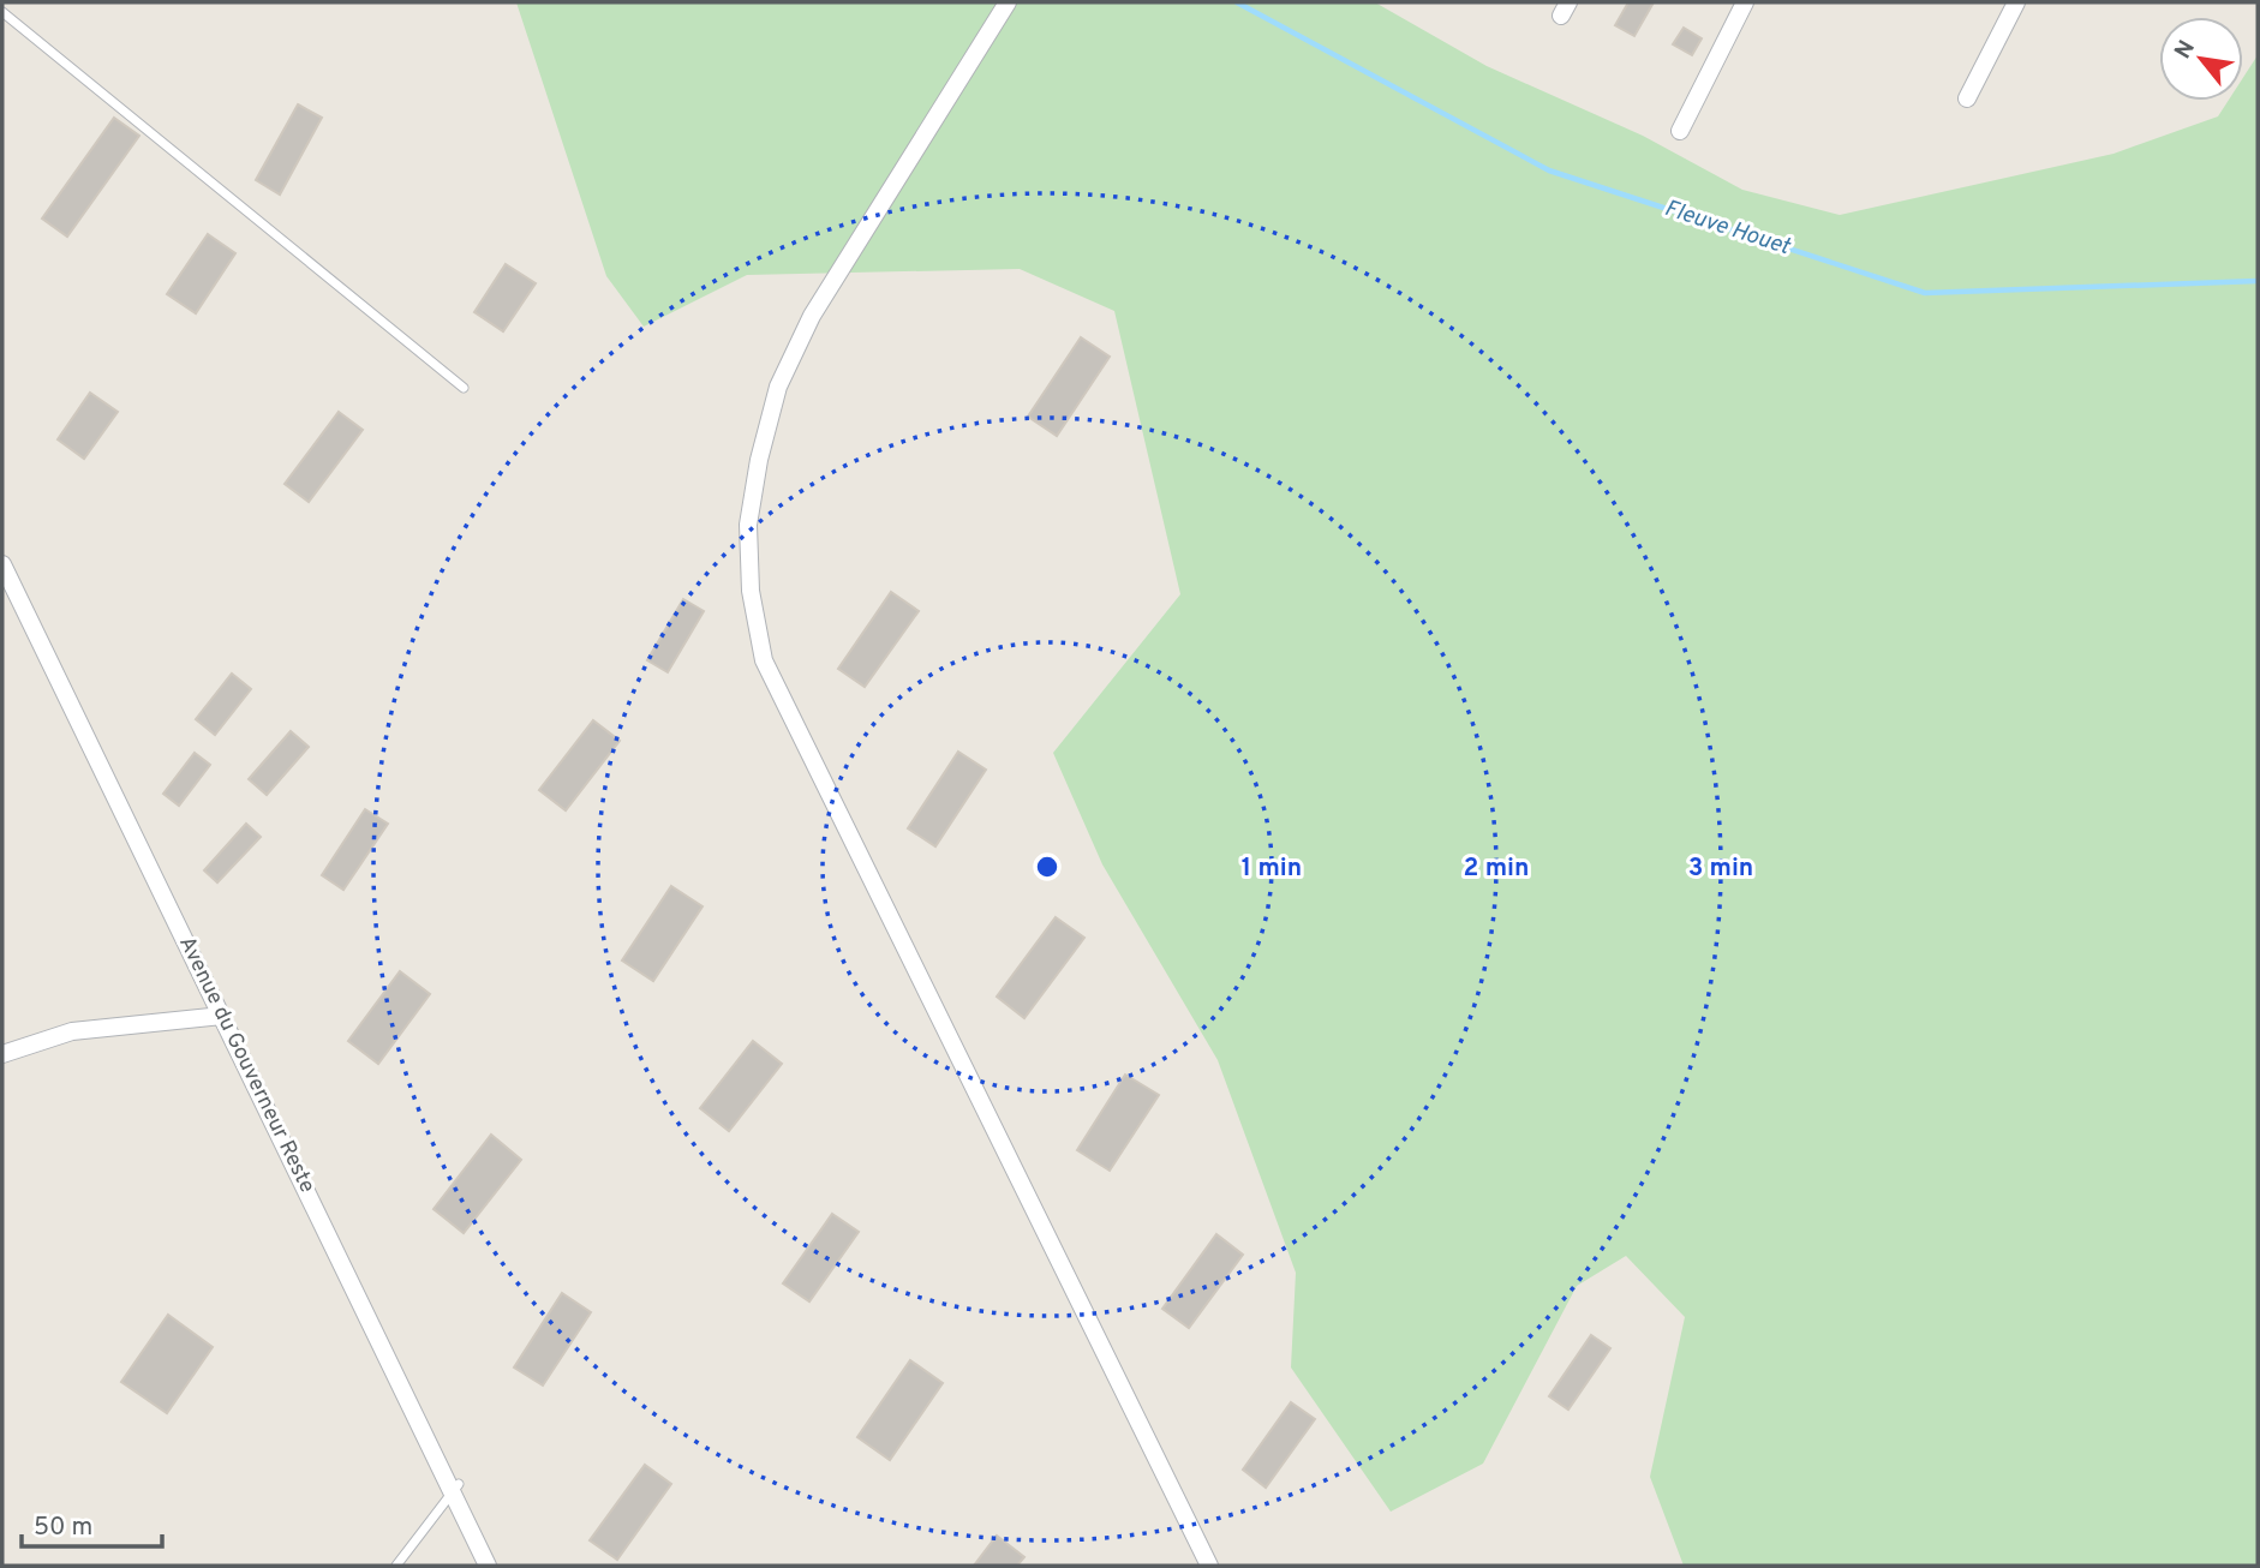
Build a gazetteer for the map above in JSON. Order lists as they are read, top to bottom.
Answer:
{
  "streets": {
    "street": ["Avenue du Gouverneur Reste"]
  },
  "water": ["Fleuve Houet"],
  "scale_bar": "50 m",
  "north": "top left",
  "rings": ["1 min", "2 min", "3 min"]
}
